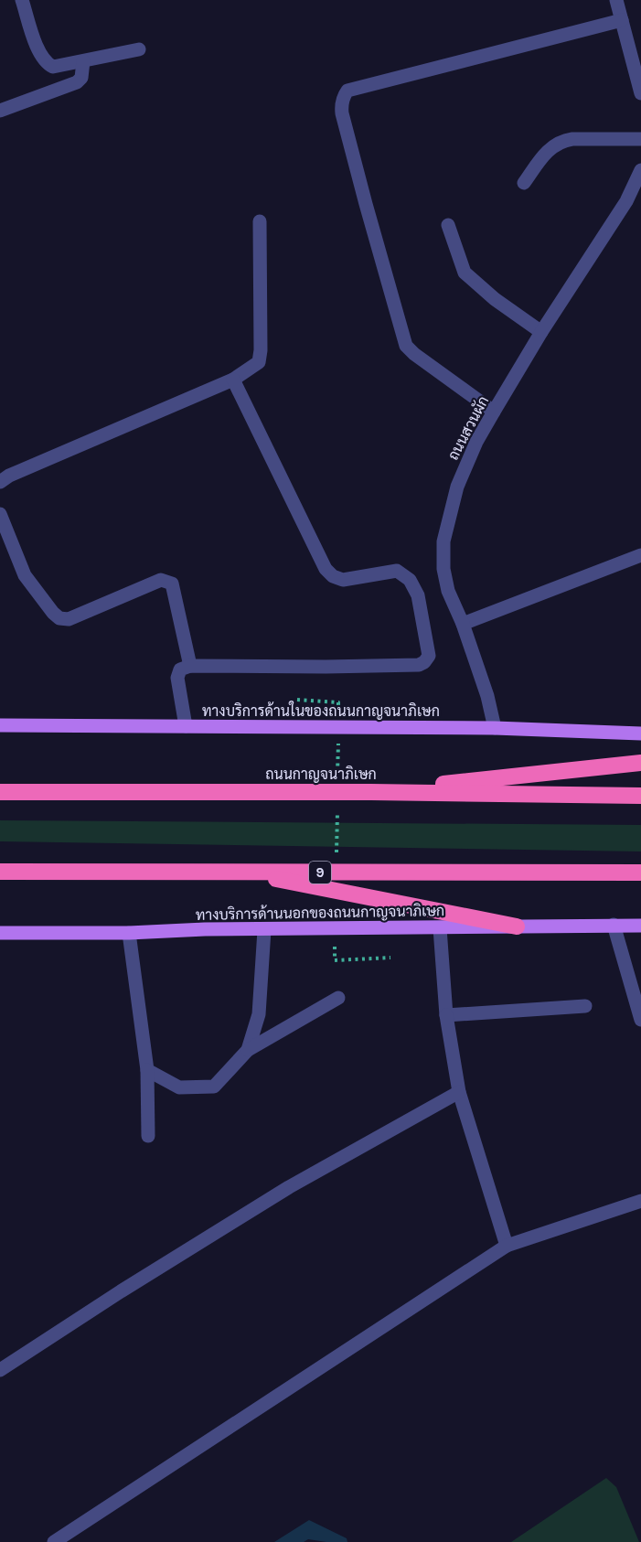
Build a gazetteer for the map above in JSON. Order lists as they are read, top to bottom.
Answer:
{
  "streets": {
    "highway": ["ถนนกาญจนาภิเษก", "9"],
    "main road": ["ทางบริการด้านในของถนนกาญจนาภิเษก", "ทางบริการด้านนอกของถนนกาญจนาภิเษก"],
    "street": ["ถนนสวนผัก"]
  },
  "crossings": [
    ["ถนนสวนผัก", "ทางบริการด้านในของถนนกาญจนาภิเษก"]
  ]
}
